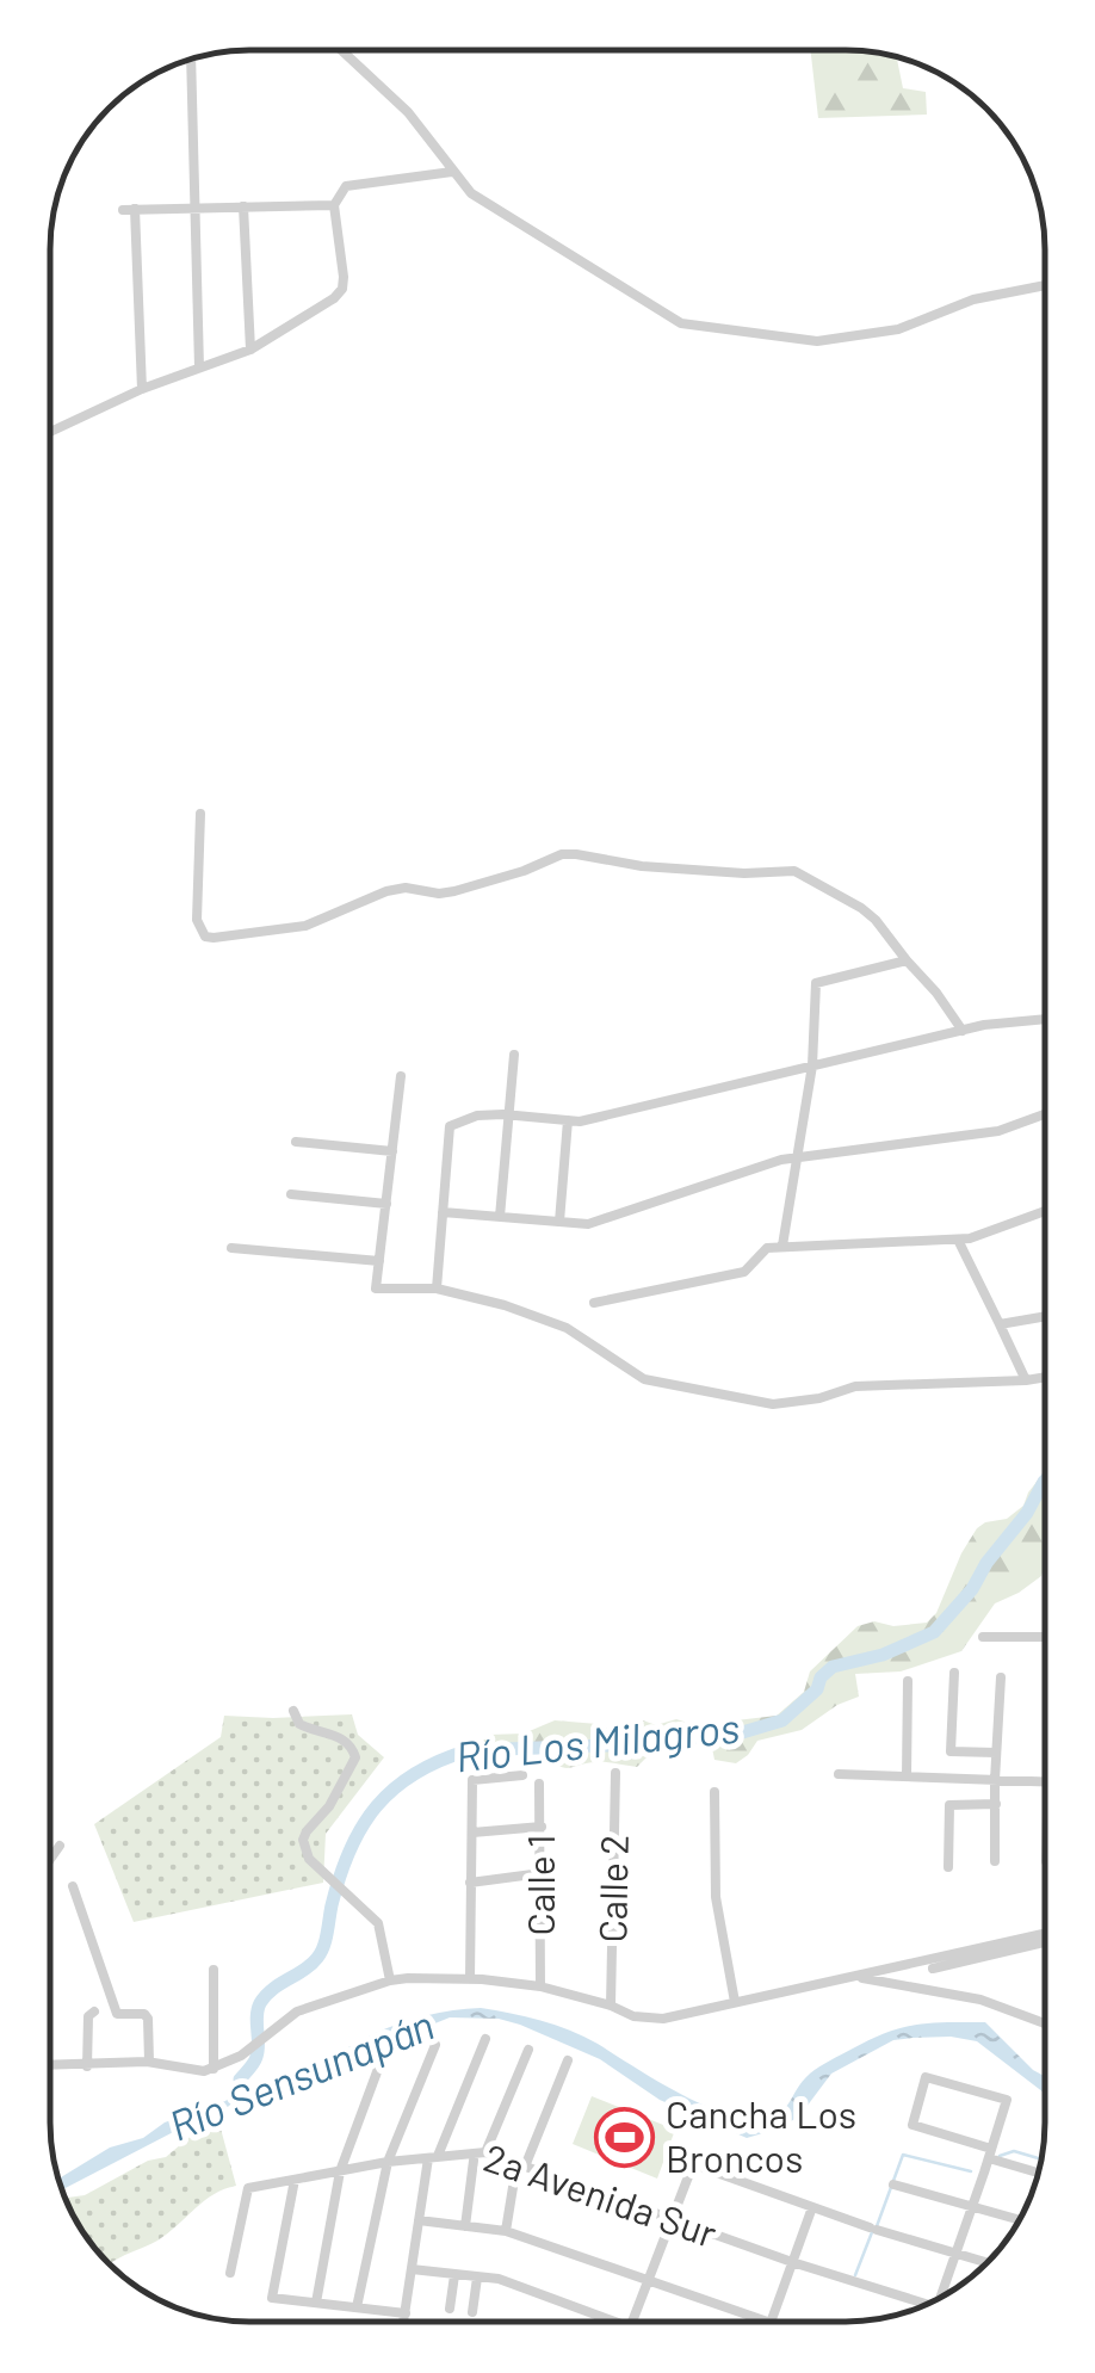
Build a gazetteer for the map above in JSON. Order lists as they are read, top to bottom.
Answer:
{
  "streets": {
    "street": ["Calle 1", "Calle 2", "2a Avenida Sur"]
  },
  "water": ["Río Los Milagros", "Río Sensunapán"],
  "places": {
    "sports": ["Cancha Los Broncos"]
  }
}
